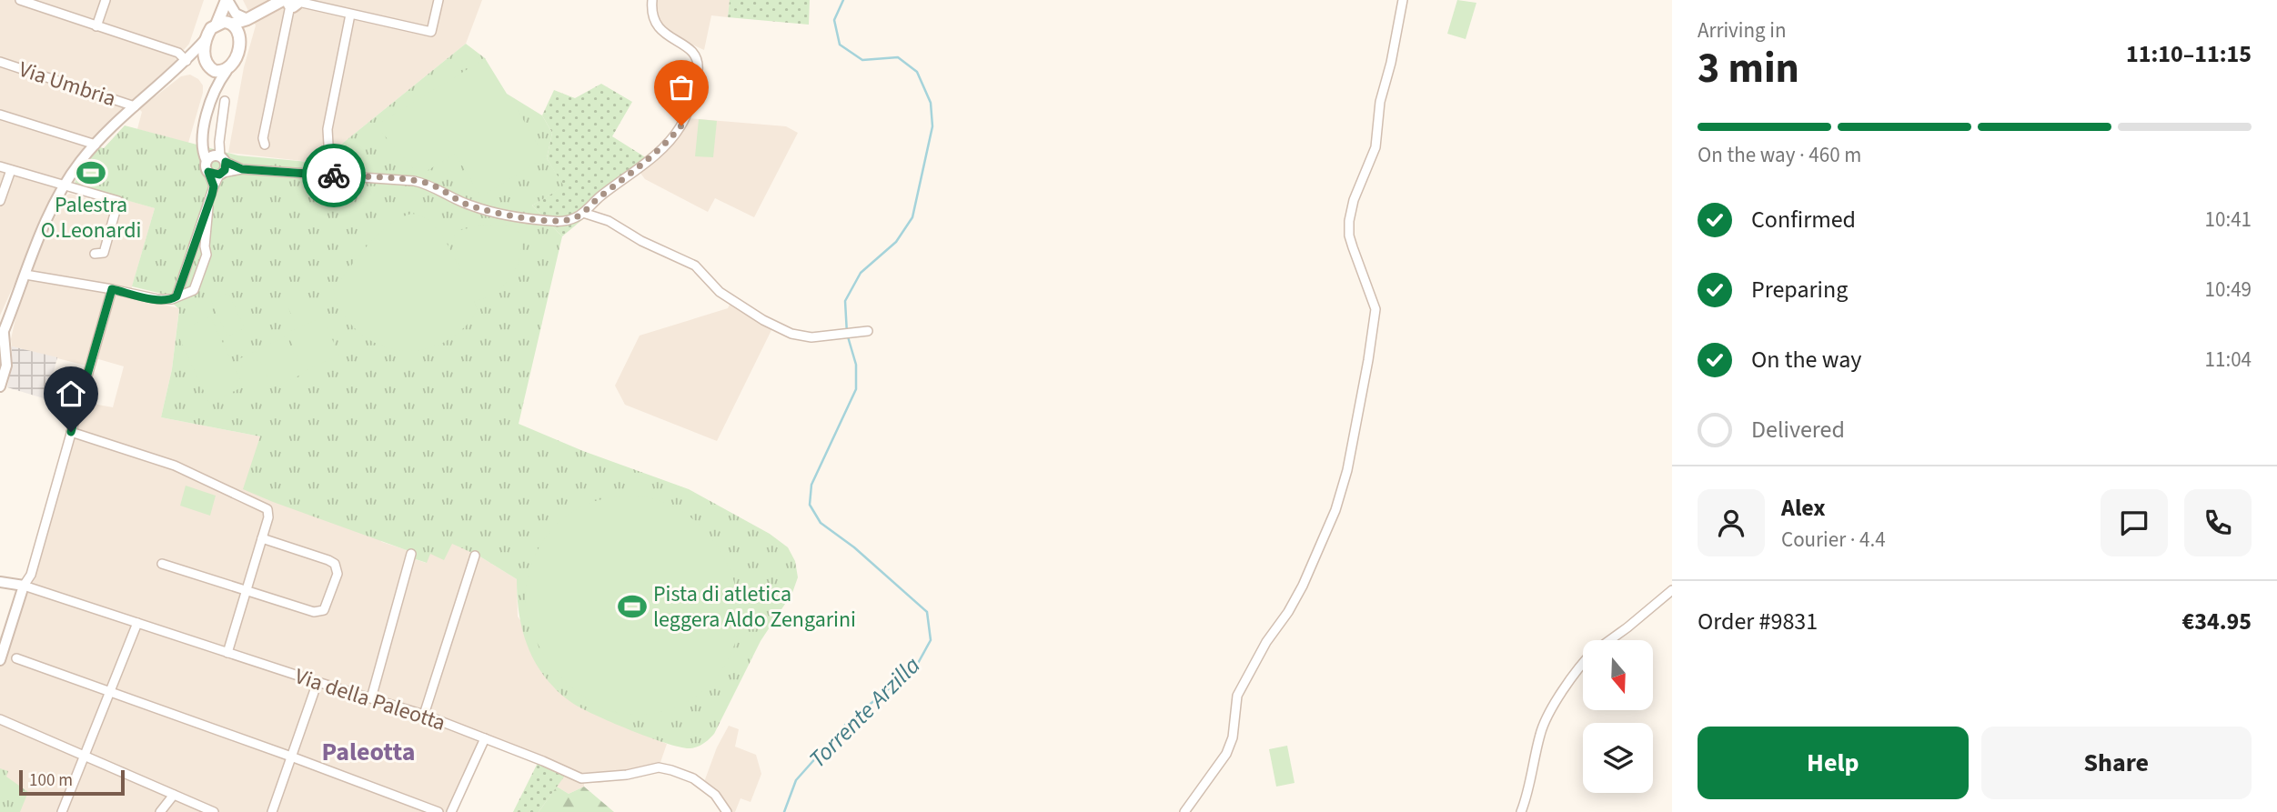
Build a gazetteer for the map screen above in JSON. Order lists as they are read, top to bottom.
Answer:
{
  "streets": {
    "street": ["Via Umbria", "Via della Paleotta"]
  },
  "districts": ["Paleotta"],
  "water": ["Torrente Arzilla"],
  "places": {
    "sports": ["Palestra O.Leonardi", "Pista di atletica leggera Aldo Zengarini"]
  },
  "scale_bar": "100 m",
  "north": "bottom",
  "page": {
    "heading": ["3 min", "Arriving in", "11:10–11:15"],
    "panel": [
      "Alex",
      "Courier · 4.4",
      "Order #9831",
      "€34.95"
    ],
    "bar": "On the way · 460 m",
    "list": [
      ["Confirmed", "10:41"],
      ["Preparing", "10:49"],
      ["On the way", "11:04"],
      "Delivered"
    ],
    "buttons": ["Help", "Share"],
    "scale": "100 m"
  }
}
